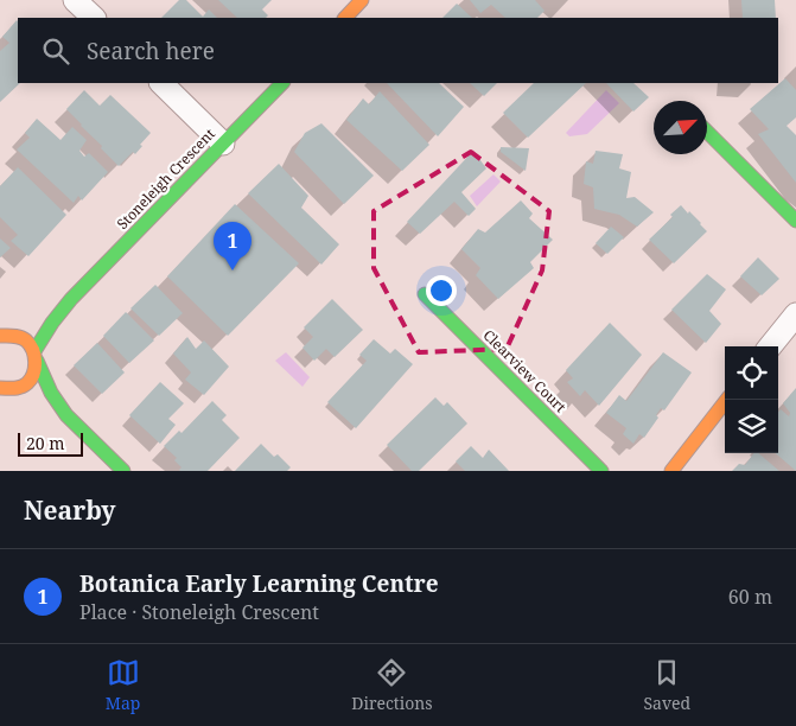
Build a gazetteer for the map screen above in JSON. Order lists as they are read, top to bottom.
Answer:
{
  "streets": {
    "street": ["Stoneleigh Crescent", "Clearview Court"]
  },
  "scale_bar": "20 m",
  "north": "top right",
  "page": {
    "search": "Search here",
    "pins": "1",
    "scale": "20 m",
    "heading": "Nearby",
    "list": [
      {
        "mark": "1",
        "name": "Botanica Early Learning Centre",
        "note": "Place · Stoneleigh Crescent",
        "value": "60 m"
      }
    ],
    "nav": ["Map", "Directions", "Saved"]
  }
}
